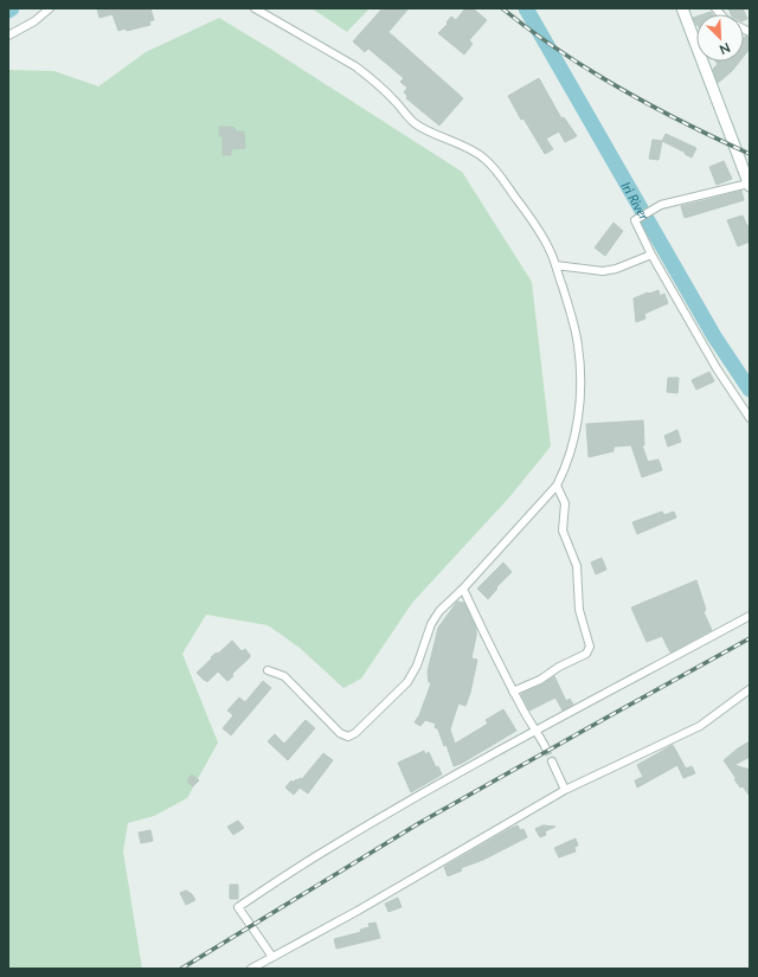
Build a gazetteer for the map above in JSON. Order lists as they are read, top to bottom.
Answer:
{
  "water": ["Iri River"],
  "north": "bottom right"
}
